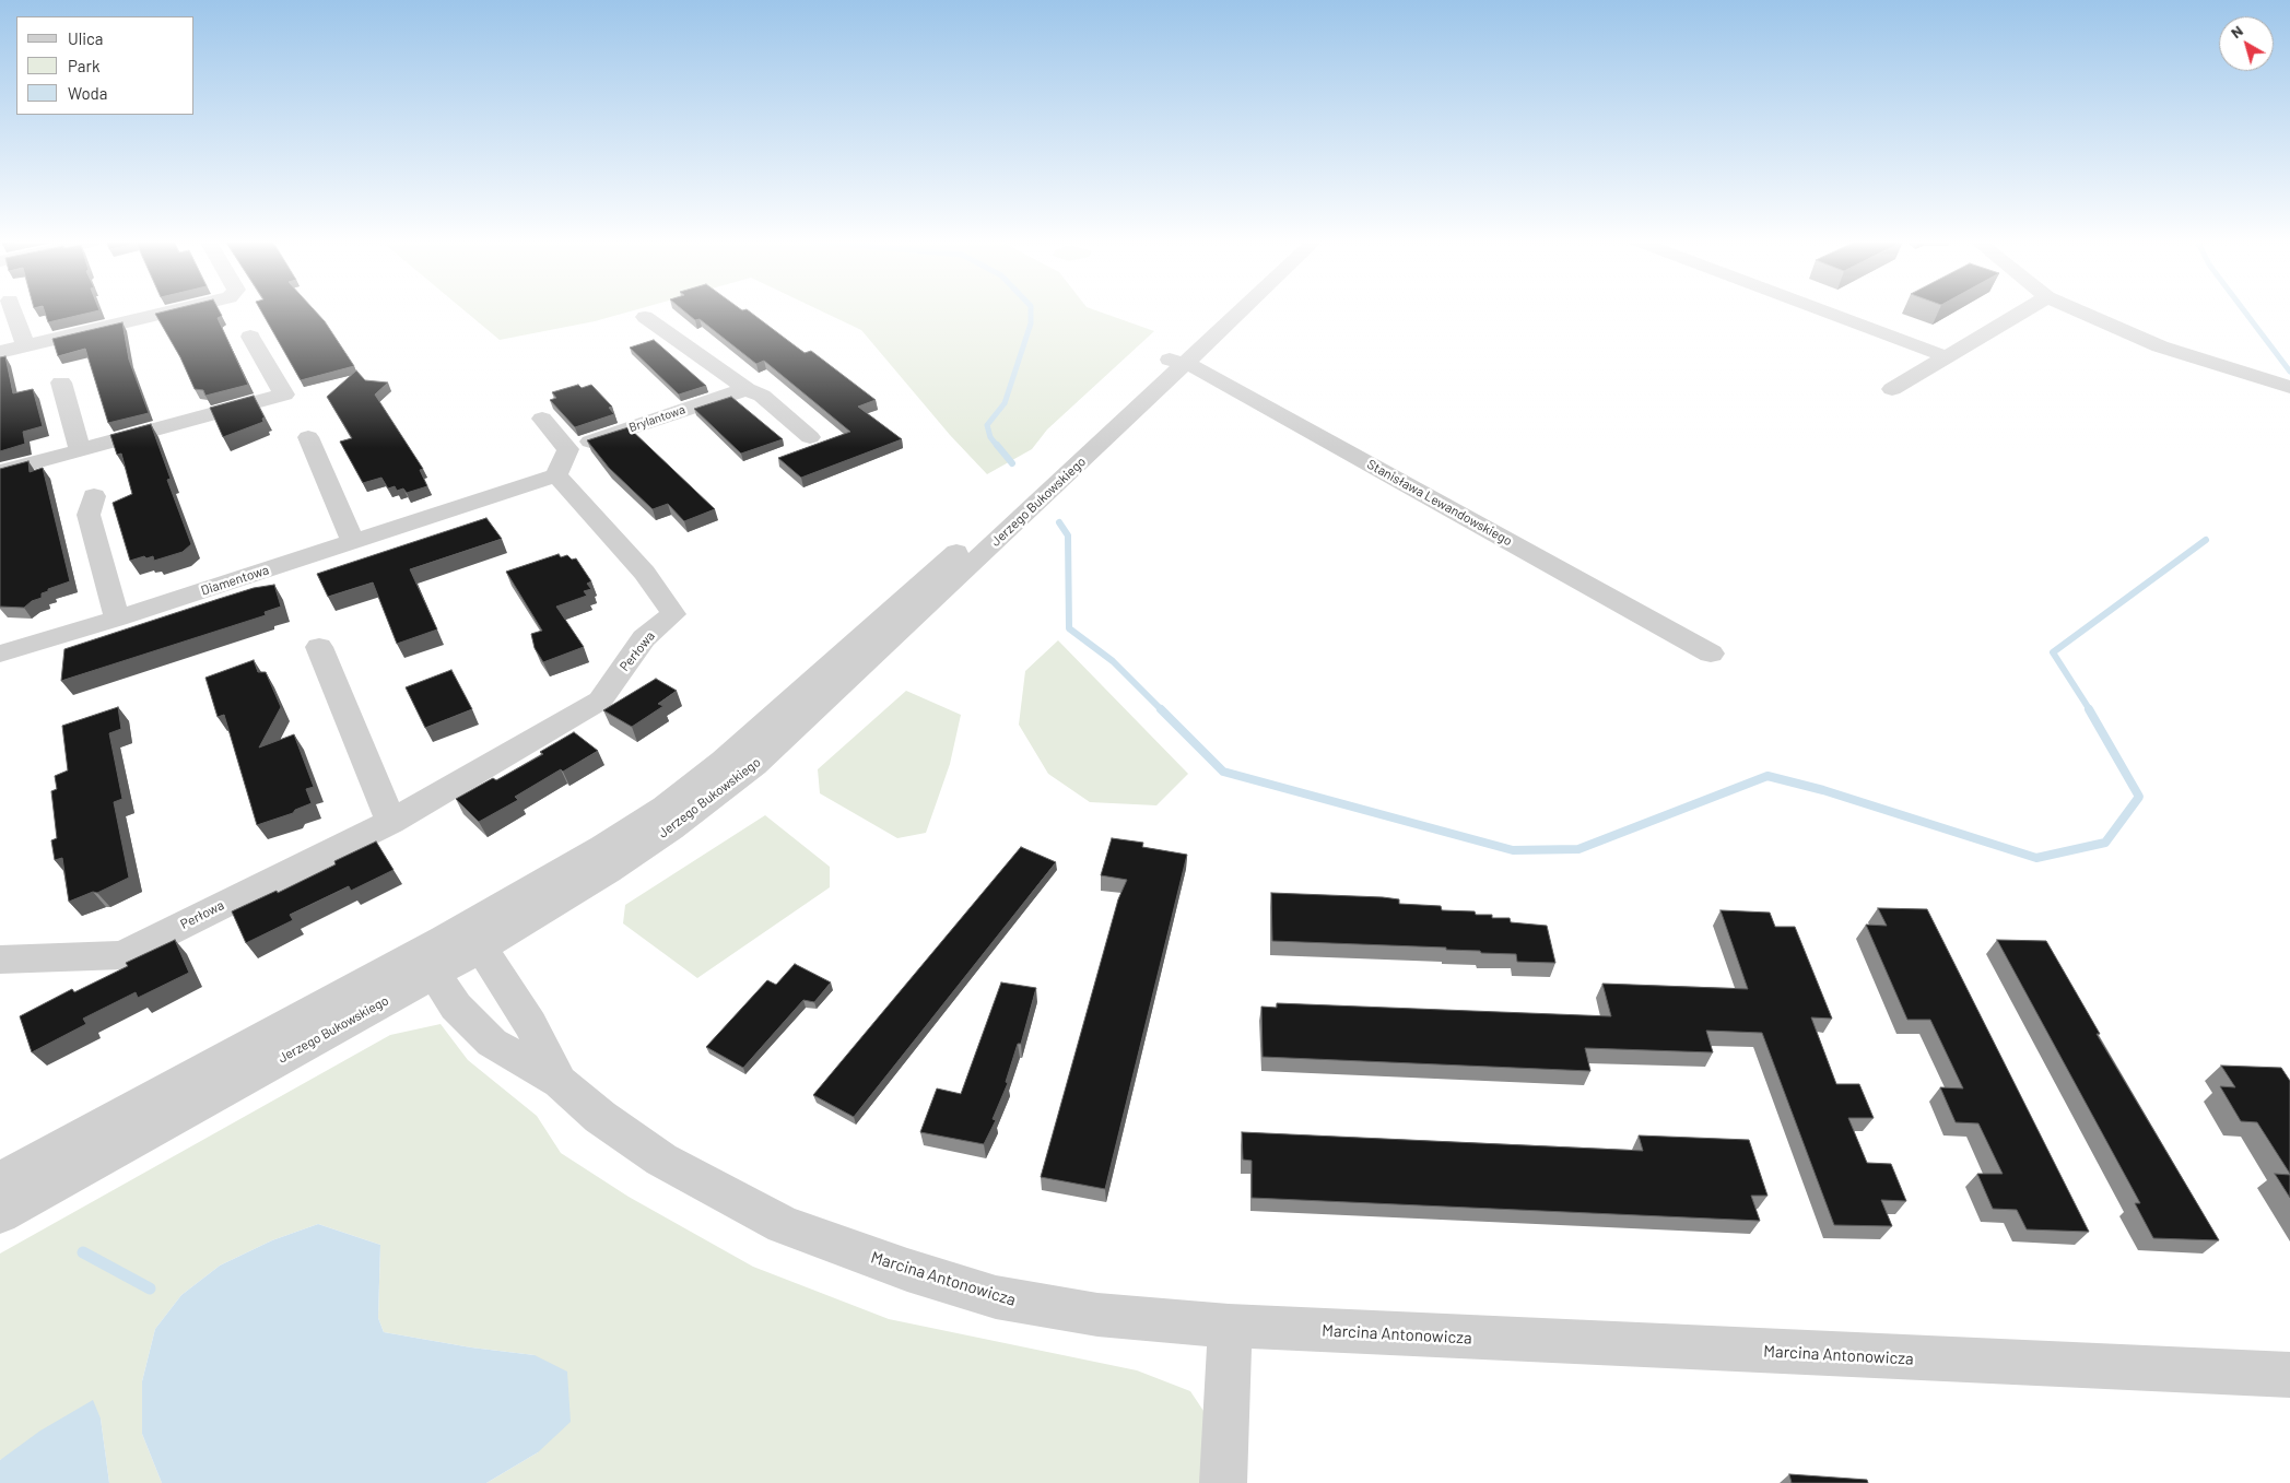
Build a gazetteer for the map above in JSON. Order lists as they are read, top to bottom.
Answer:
{
  "streets": {
    "street": [
      "Brylantowa",
      "Jerzego Bukowskiego",
      "Stanisława Lewandowskiego",
      "Diamentowa",
      "Perłowa",
      "Marcina Antonowicza"
    ]
  },
  "crossings": [
    ["Jerzego Bukowskiego", "Stanisława Lewandowskiego"],
    ["Jerzego Bukowskiego", "Marcina Antonowicza"],
    ["Diamentowa", "Perłowa"]
  ],
  "legend": ["Ulica", "Park", "Woda"],
  "north": "top left"
}
